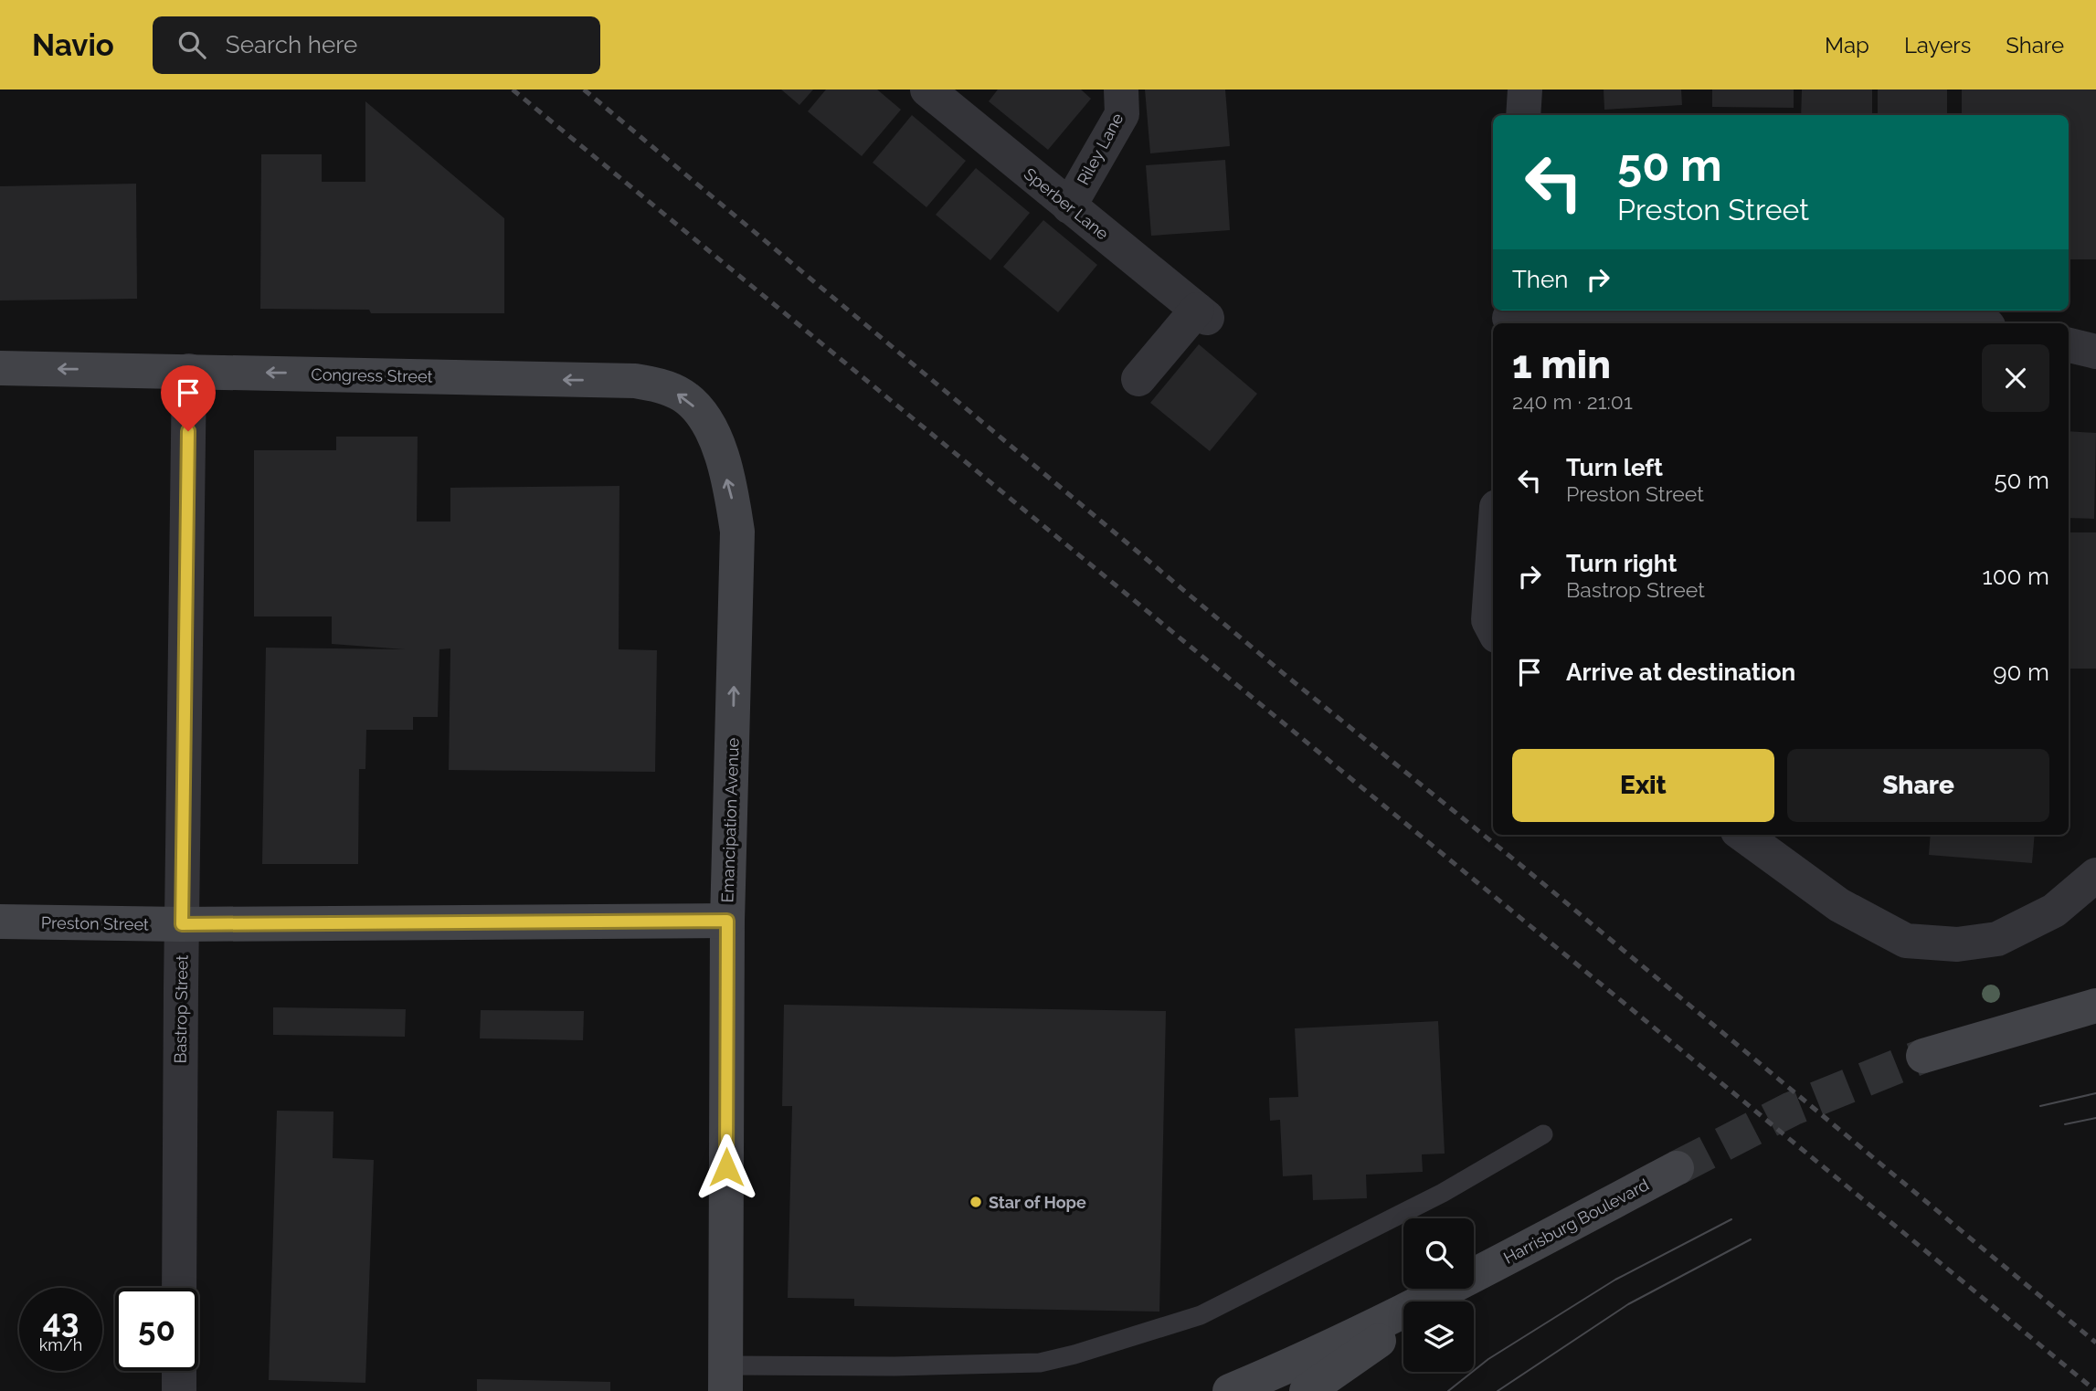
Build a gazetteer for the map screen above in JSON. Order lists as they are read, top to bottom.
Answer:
{
  "streets": {
    "street": [
      "Riley Lane",
      "Sperber Lane",
      "Congress Street",
      "Emancipation Avenue",
      "Preston Street",
      "Bastrop Street",
      "Harrisburg Boulevard"
    ]
  },
  "crossings": [
    ["Riley Lane", "Sperber Lane"],
    ["Congress Street", "Emancipation Avenue"],
    ["Congress Street", "Bastrop Street"],
    ["Emancipation Avenue", "Preston Street"],
    ["Preston Street", "Bastrop Street"]
  ],
  "one_way": ["Congress Street", "Emancipation Avenue"],
  "places": ["Star of Hope"],
  "page": {
    "header": "Navio",
    "search": "Search here",
    "nav": ["Map", "Layers", "Share"],
    "turn": ["50 m", "Preston Street"],
    "then": "Then",
    "heading": ["1 min", "240 m · 21:01"],
    "list": [
      {
        "name": "Turn left",
        "note": "Preston Street",
        "value": "50 m"
      },
      {
        "name": "Turn right",
        "note": "Bastrop Street",
        "value": "100 m"
      },
      {
        "name": "Arrive at destination",
        "value": "90 m"
      }
    ],
    "buttons": ["Exit", "Share"],
    "speed": "43 km/h",
    "limit": "50"
  }
}
